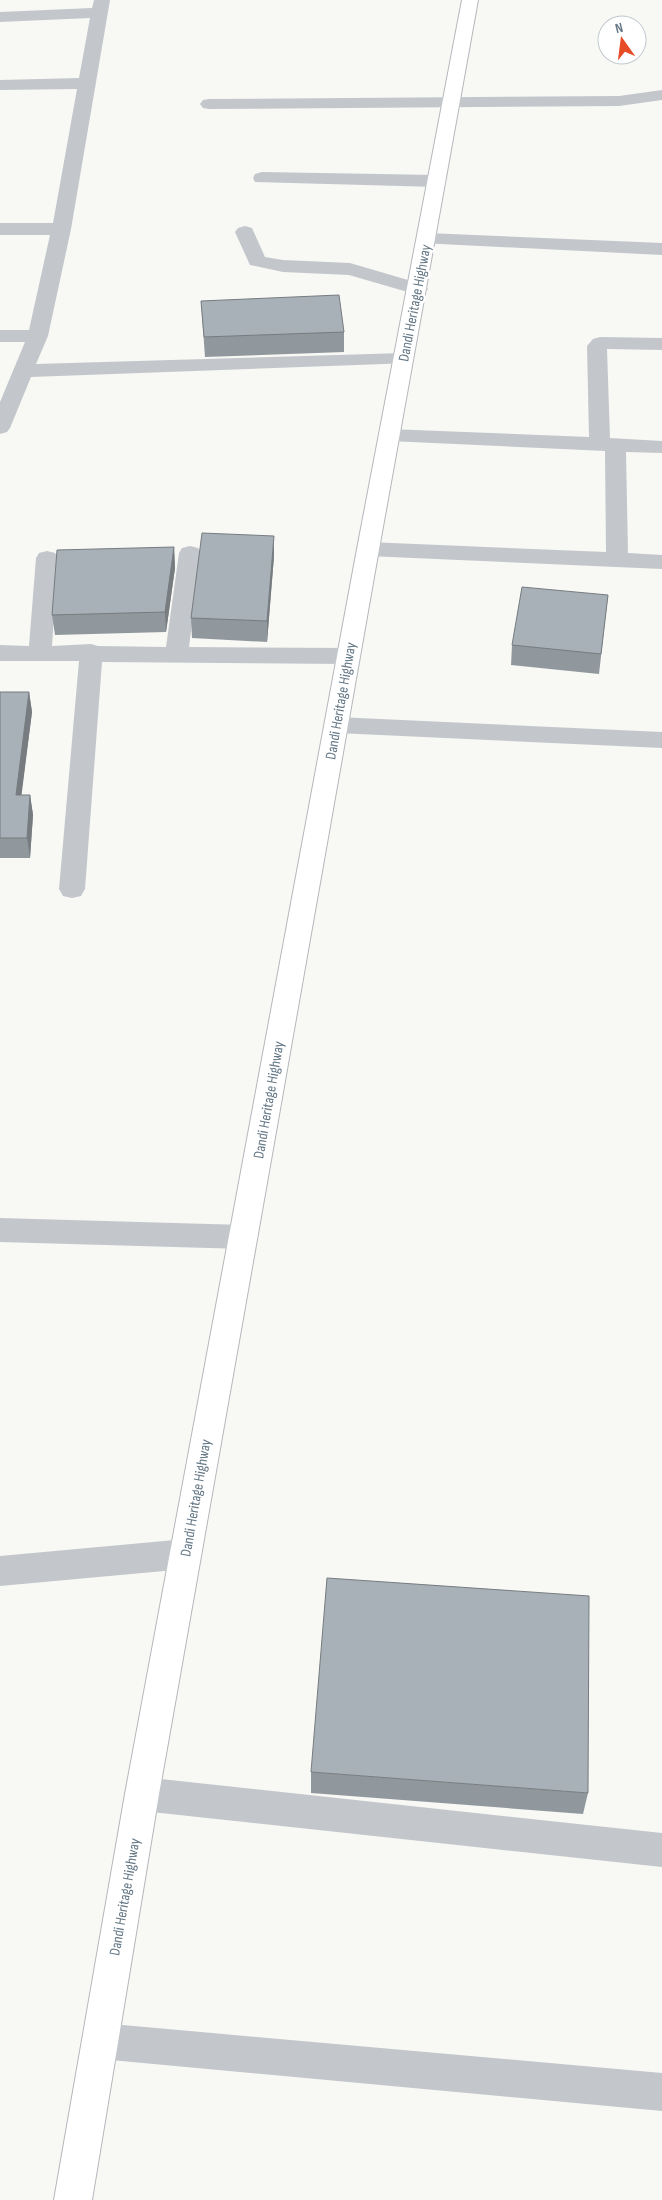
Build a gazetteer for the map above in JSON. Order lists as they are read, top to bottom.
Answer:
{
  "streets": {
    "highway": ["Dandi Heritage Highway"]
  },
  "north": "top"
}
